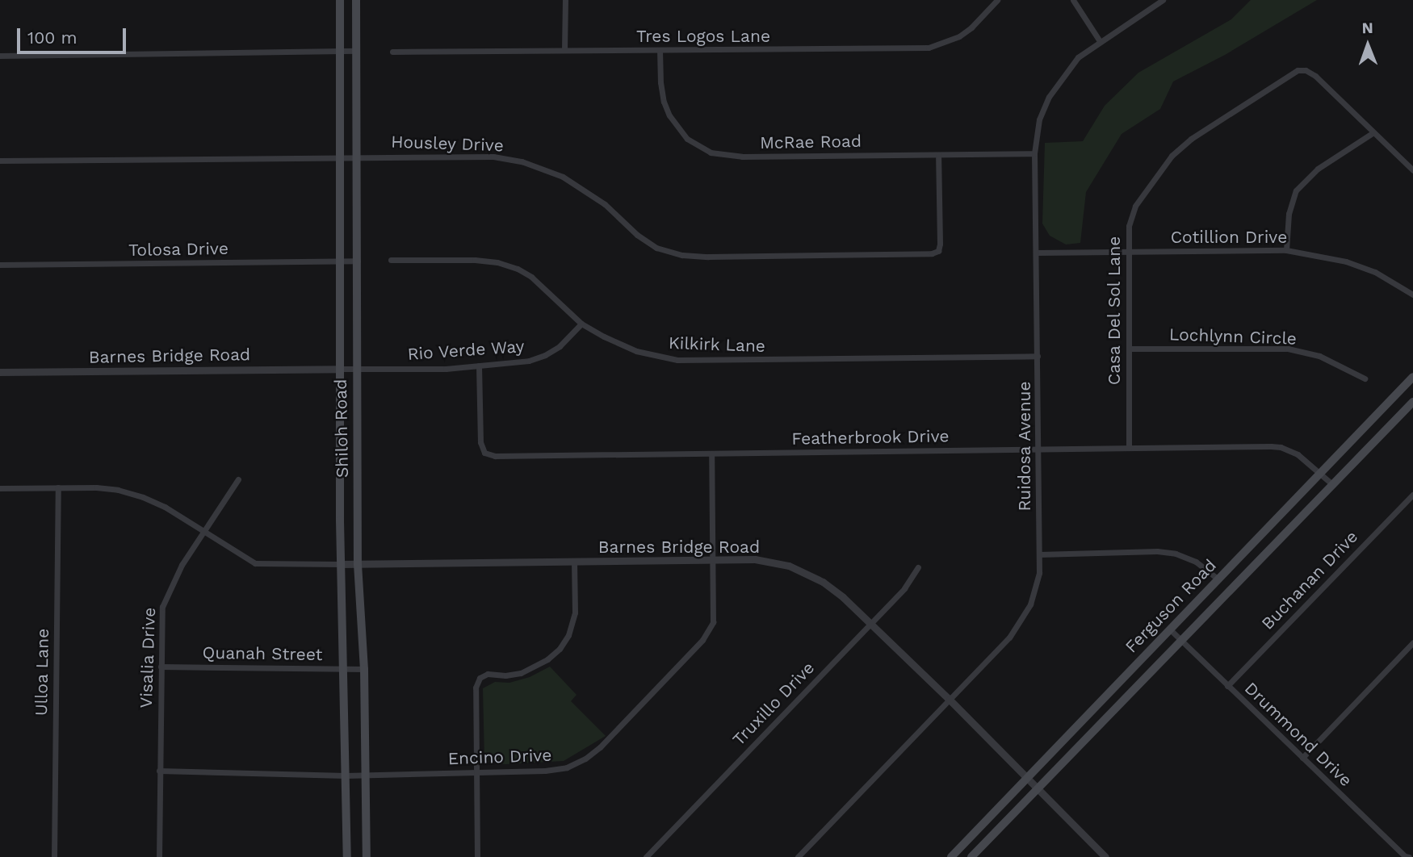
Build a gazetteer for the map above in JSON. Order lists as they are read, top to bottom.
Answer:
{
  "streets": {
    "main road": ["Shiloh Road", "Ferguson Road"],
    "street": [
      "Tres Logos Lane",
      "McRae Road",
      "Housley Drive",
      "Cotillion Drive",
      "Tolosa Drive",
      "Casa Del Sol Lane",
      "Lochlynn Circle",
      "Kilkirk Lane",
      "Rio Verde Way",
      "Barnes Bridge Road",
      "Featherbrook Drive",
      "Ruidosa Avenue",
      "Buchanan Drive",
      "Quanah Street",
      "Visalia Drive",
      "Ulloa Lane",
      "Truxillo Drive",
      "Drummond Drive",
      "Encino Drive"
    ]
  },
  "crossings": [
    ["Tres Logos Lane", "McRae Road"],
    ["McRae Road", "Housley Drive"],
    ["McRae Road", "Ruidosa Avenue"],
    ["Housley Drive", "Shiloh Road"],
    ["Cotillion Drive", "Casa Del Sol Lane"],
    ["Cotillion Drive", "Ruidosa Avenue"],
    ["Tolosa Drive", "Shiloh Road"],
    ["Casa Del Sol Lane", "Lochlynn Circle"],
    ["Casa Del Sol Lane", "Featherbrook Drive"],
    ["Kilkirk Lane", "Rio Verde Way"],
    ["Kilkirk Lane", "Ruidosa Avenue"],
    ["Rio Verde Way", "Barnes Bridge Road"],
    ["Rio Verde Way", "Shiloh Road"],
    ["Rio Verde Way", "Featherbrook Drive"],
    ["Barnes Bridge Road", "Shiloh Road"],
    ["Barnes Bridge Road", "Ruidosa Avenue"],
    ["Barnes Bridge Road", "Ferguson Road"],
    ["Barnes Bridge Road", "Truxillo Drive"],
    ["Barnes Bridge Road", "Encino Drive"],
    ["Shiloh Road", "Quanah Street"],
    ["Shiloh Road", "Encino Drive"],
    ["Featherbrook Drive", "Ruidosa Avenue"],
    ["Featherbrook Drive", "Ferguson Road"],
    ["Featherbrook Drive", "Encino Drive"],
    ["Buchanan Drive", "Drummond Drive"],
    ["Ferguson Road", "Drummond Drive"],
    ["Quanah Street", "Visalia Drive"],
    ["Visalia Drive", "Encino Drive"]
  ],
  "scale_bar": "100 m",
  "north": "top"
}
